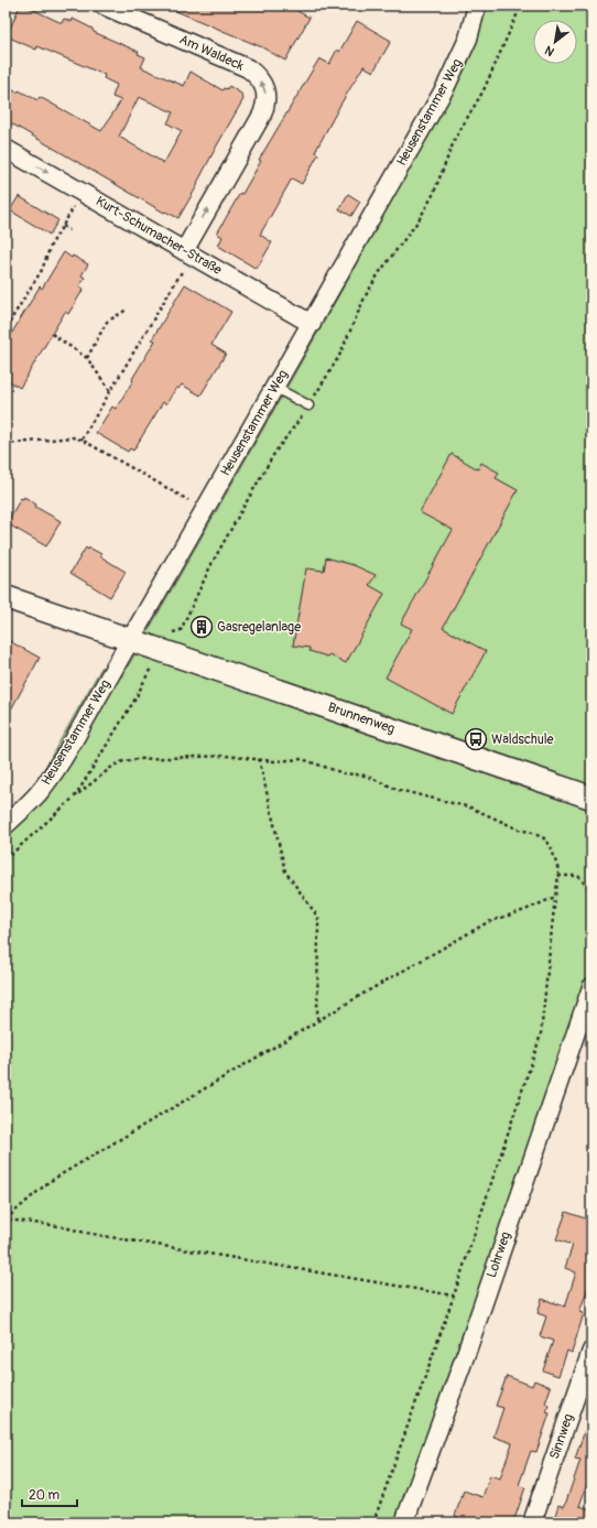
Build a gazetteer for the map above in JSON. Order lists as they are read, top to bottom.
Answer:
{
  "streets": {
    "street": [
      "Am Waldeck",
      "Heusenstammer Weg",
      "Kurt-Schumacher-Straße",
      "Brunnenweg",
      "Lohrweg",
      "Sinnweg"
    ]
  },
  "crossings": [
    ["Am Waldeck", "Kurt-Schumacher-Straße"],
    ["Heusenstammer Weg", "Kurt-Schumacher-Straße"],
    ["Heusenstammer Weg", "Brunnenweg"]
  ],
  "places": {
    "building": ["Gasregelanlage"],
    "bus stop": ["Waldschule"]
  },
  "scale_bar": "20 m",
  "north": "bottom left"
}
